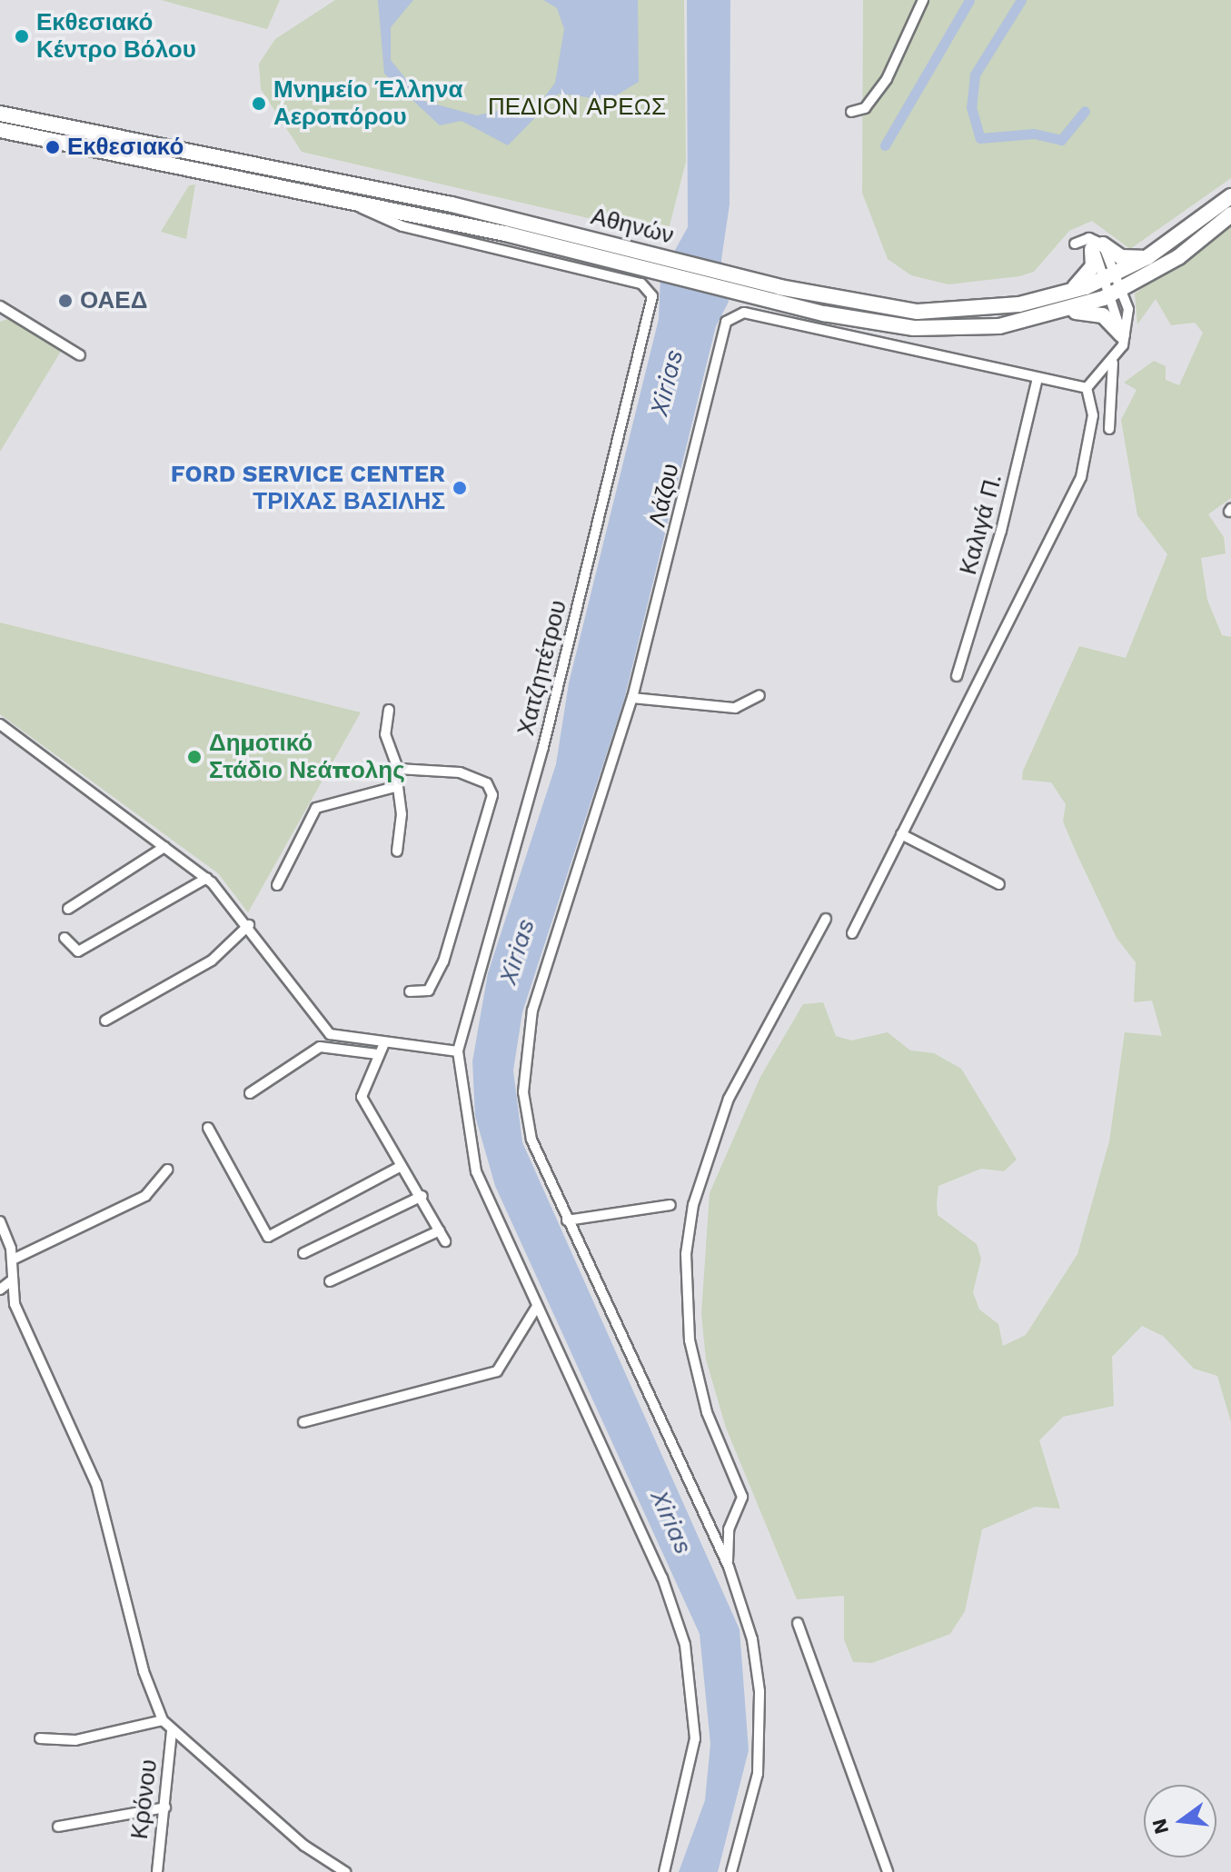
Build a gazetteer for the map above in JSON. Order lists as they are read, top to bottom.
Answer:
{
  "streets": {
    "main road": ["Αθηνών"],
    "street": [
      "Λάζου",
      "Καλιγά Π.",
      "Χατζηπέτρου",
      "Κρόνου"
    ]
  },
  "crossings": [
    ["Αθηνών", "Χατζηπέτρου"],
    ["Λάζου", "Καλιγά Π."]
  ],
  "water": ["Xirias"],
  "parks": ["ΠΕΔΙΟΝ ΑΡΕΩΣ"],
  "places": [
    "Εκθεσιακό Κέντρο Βόλου",
    "Μνημείο Έλληνα Αεροπόρου",
    "Εκθεσιακό",
    "ΟΑΕΔ",
    "FORD SERVICE CENTER ΤΡΙΧΑΣ ΒΑΣΙΛΗΣ",
    "Δημοτικό Στάδιο Νεάπολης"
  ],
  "north": "left"
}
